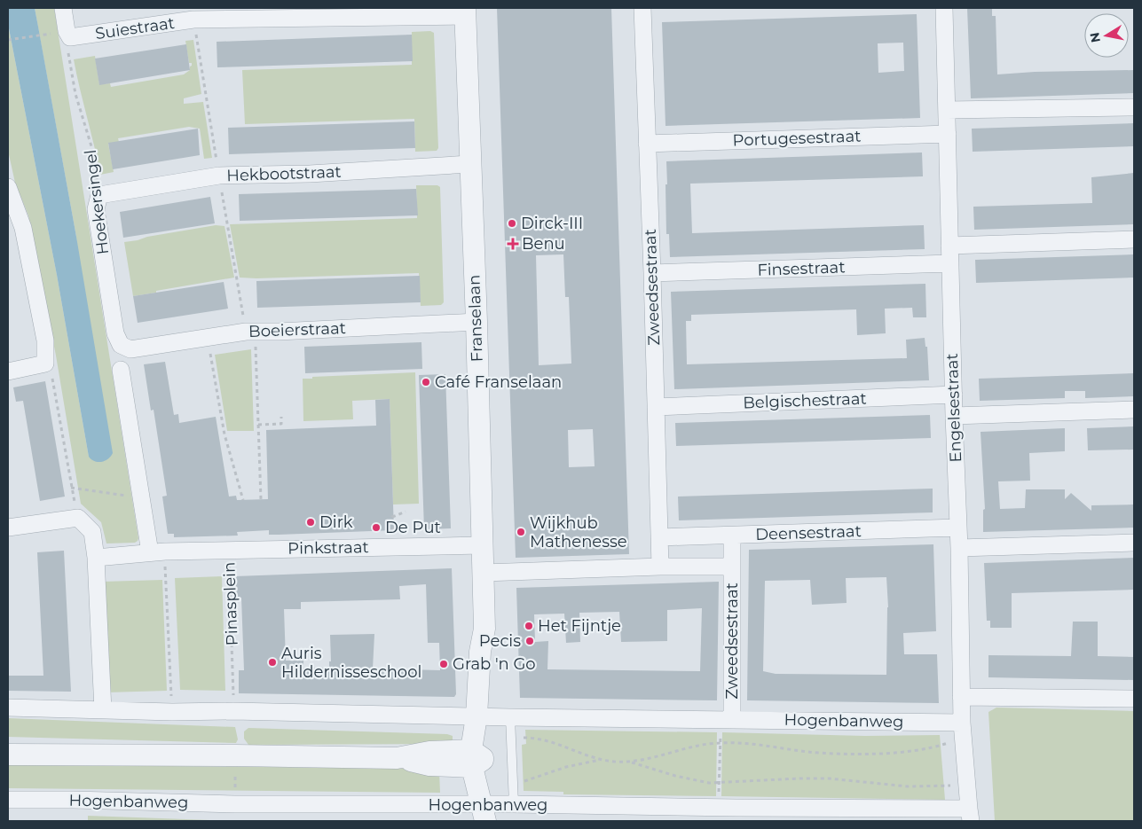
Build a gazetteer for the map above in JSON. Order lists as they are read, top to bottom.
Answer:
{
  "streets": {
    "street": [
      "Suiestraat",
      "Portugesestraat",
      "Hekbootstraat",
      "Hoekersingel",
      "Finsestraat",
      "Zweedsestraat",
      "Franselaan",
      "Boeierstraat",
      "Belgischestraat",
      "Engelsestraat",
      "Deensestraat",
      "Pinkstraat",
      "Pinasplein",
      "Hogenbanweg"
    ]
  },
  "crossings": [
    ["Suiestraat", "Hoekersingel"],
    ["Suiestraat", "Franselaan"],
    ["Portugesestraat", "Zweedsestraat"],
    ["Portugesestraat", "Engelsestraat"],
    ["Hekbootstraat", "Hoekersingel"],
    ["Hekbootstraat", "Franselaan"],
    ["Hoekersingel", "Boeierstraat"],
    ["Finsestraat", "Zweedsestraat"],
    ["Finsestraat", "Engelsestraat"],
    ["Zweedsestraat", "Belgischestraat"],
    ["Zweedsestraat", "Deensestraat"],
    ["Zweedsestraat", "Hogenbanweg"],
    ["Franselaan", "Boeierstraat"],
    ["Franselaan", "Pinkstraat"],
    ["Franselaan", "Hogenbanweg"],
    ["Belgischestraat", "Engelsestraat"],
    ["Engelsestraat", "Deensestraat"],
    ["Engelsestraat", "Hogenbanweg"],
    ["Pinkstraat", "Pinasplein"],
    ["Pinasplein", "Hogenbanweg"]
  ],
  "places": {
    "other": [
      "Dirck-III",
      "Café Franselaan",
      "Dirk",
      "De Put",
      "Wijkhub Mathenesse",
      "Het Fijntje",
      "Pecis",
      "Auris Hildernisseschool",
      "Grab 'n Go"
    ],
    "health": ["Benu"]
  },
  "north": "left"
}
